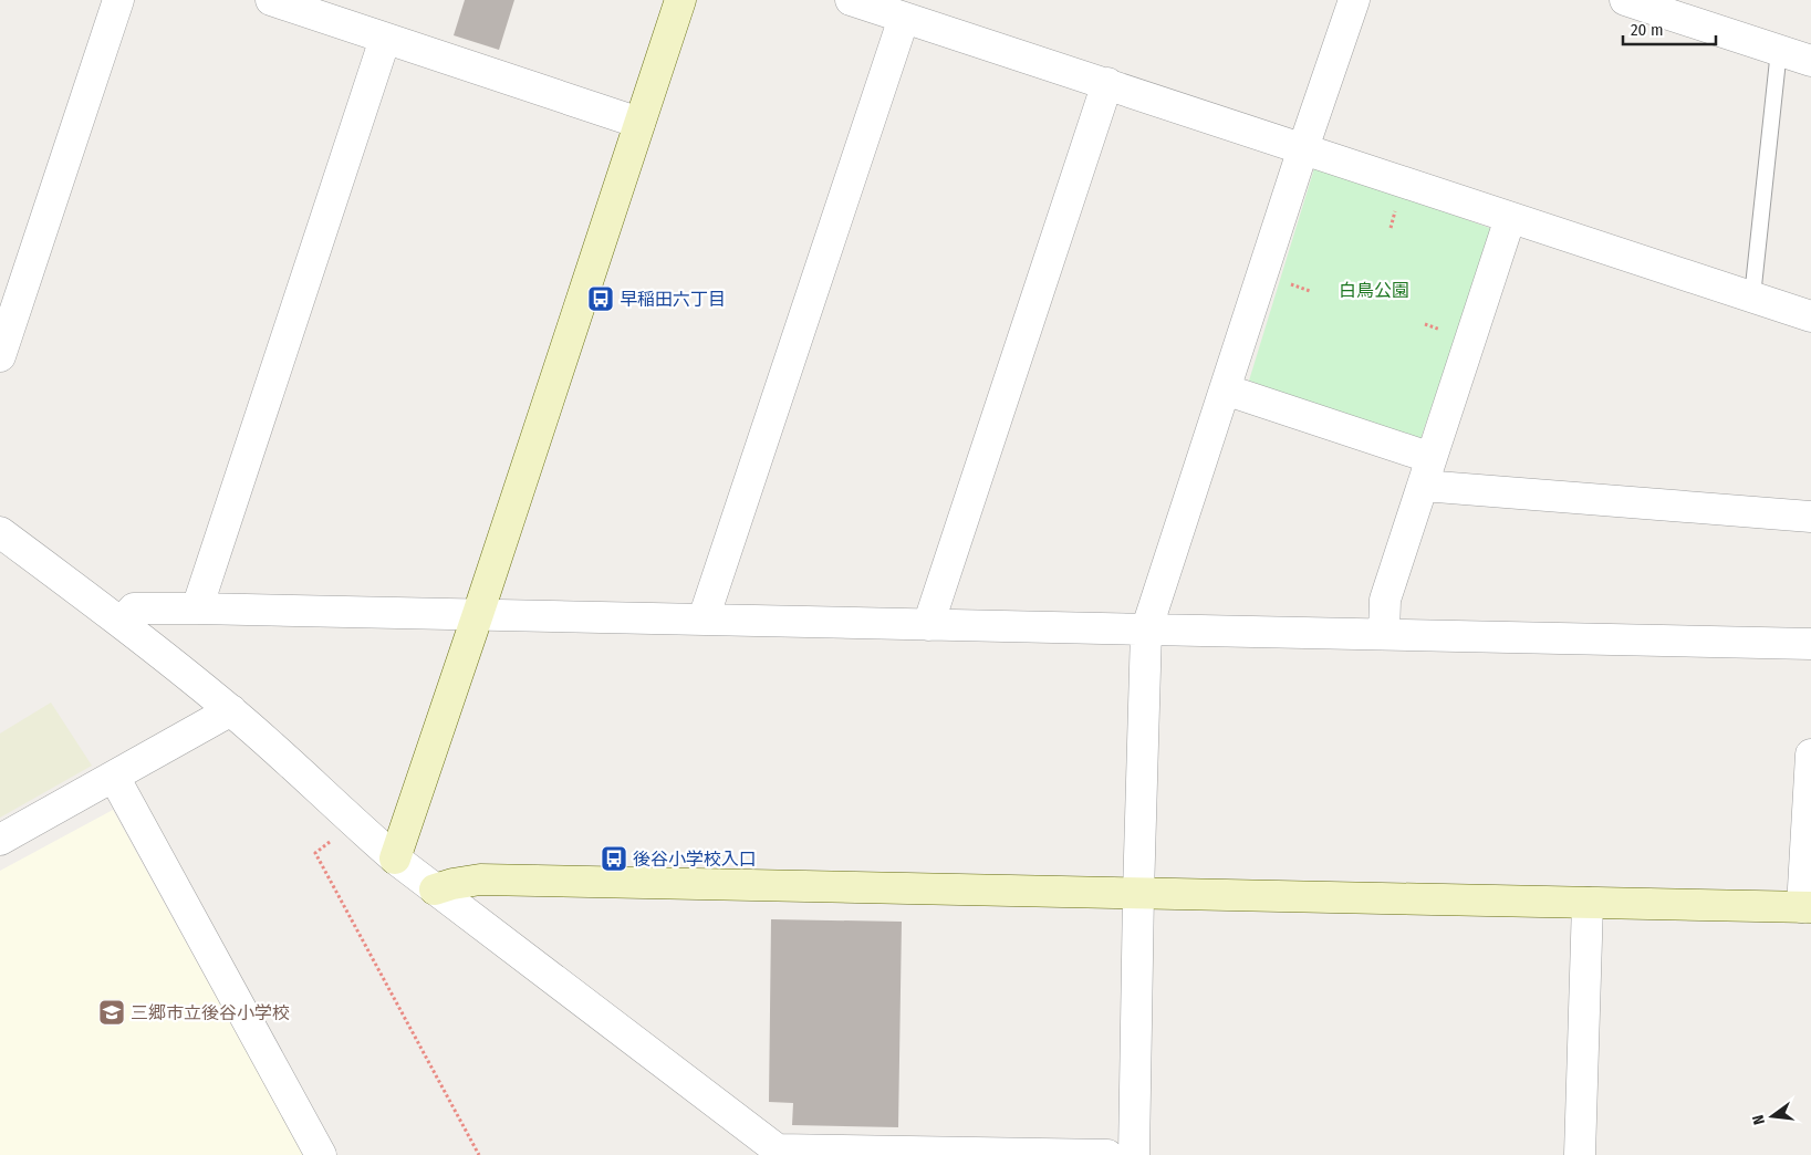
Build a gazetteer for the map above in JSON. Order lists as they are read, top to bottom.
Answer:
{
  "parks": ["白鳥公園"],
  "places": {
    "bus stop": ["早稲田六丁目", "後谷小学校入口"],
    "school or university": ["三郷市立後谷小学校"]
  },
  "scale_bar": "20 m",
  "north": "left"
}
